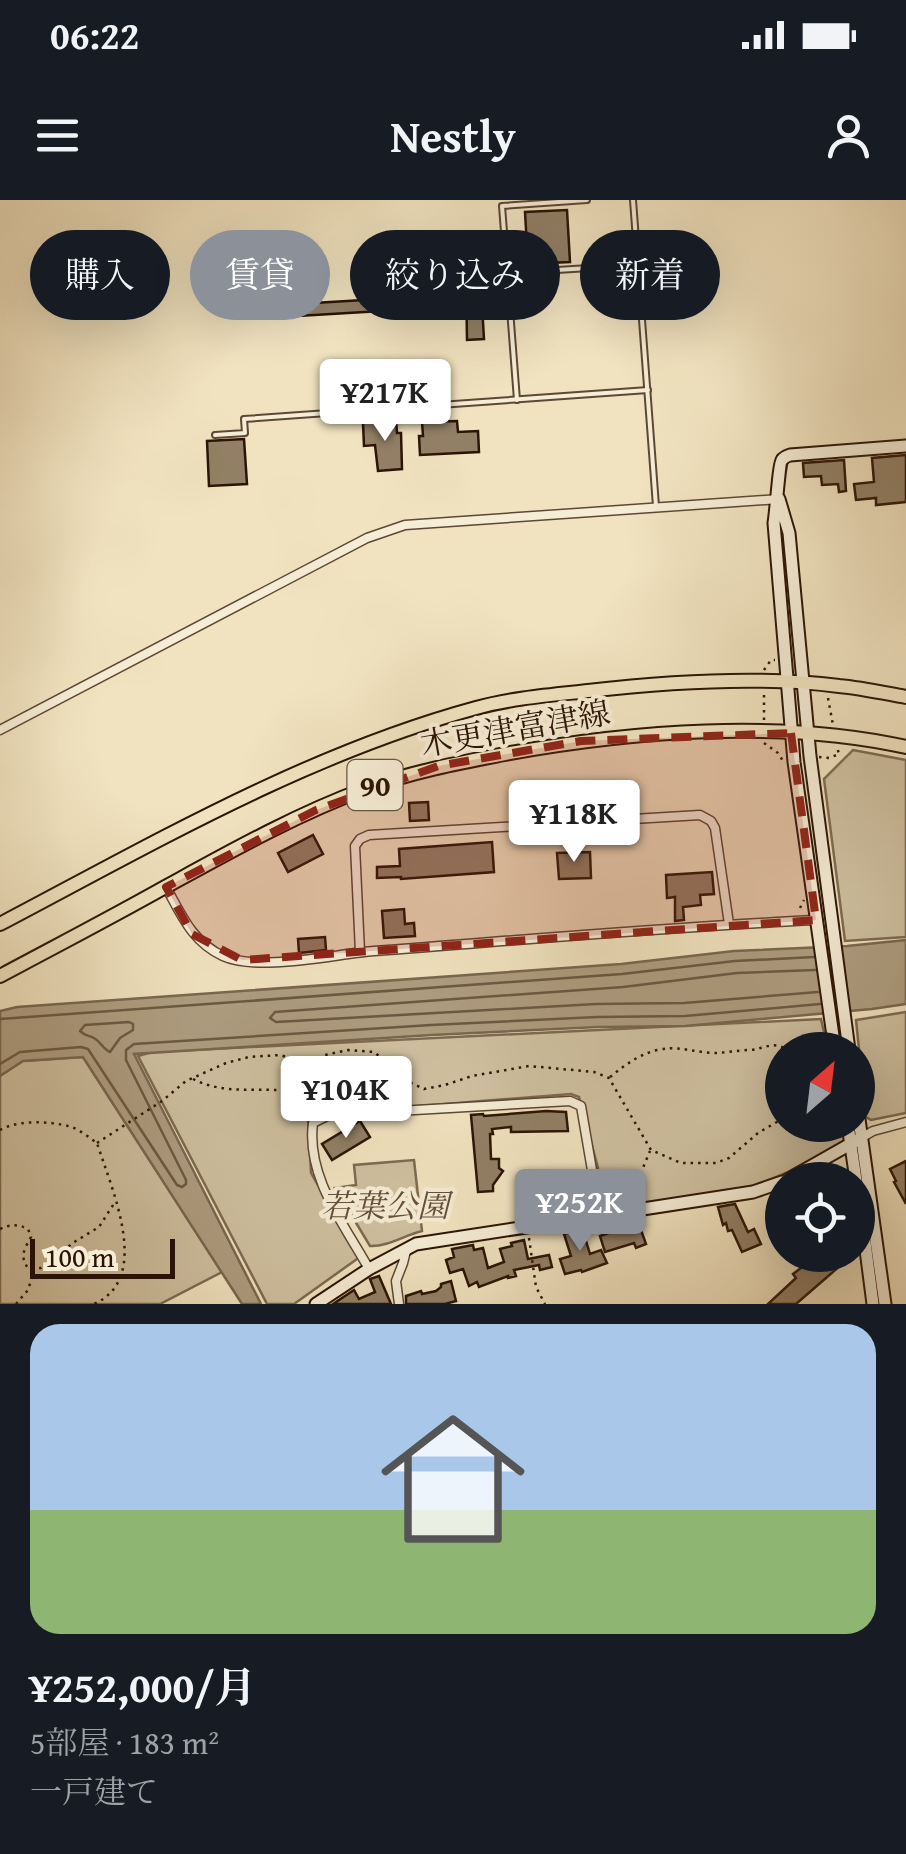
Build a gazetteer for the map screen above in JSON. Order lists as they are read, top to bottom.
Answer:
{
  "streets": {
    "main road": ["木更津富津線", "90"]
  },
  "parks": ["若葉公園"],
  "scale_bar": "100 m",
  "north": "top right",
  "page": {
    "status": "06:22",
    "header": "Nestly",
    "chip": [
      "購入",
      "賃貸",
      "絞り込み",
      "新着"
    ],
    "price": [
      "¥217K",
      "¥118K",
      "¥104K",
      "¥252K"
    ],
    "scale": "100 m",
    "list": [
      {
        "name": "¥252,000/月",
        "note": "5部屋 · 183 m² · 一戸建て"
      }
    ]
  }
}
